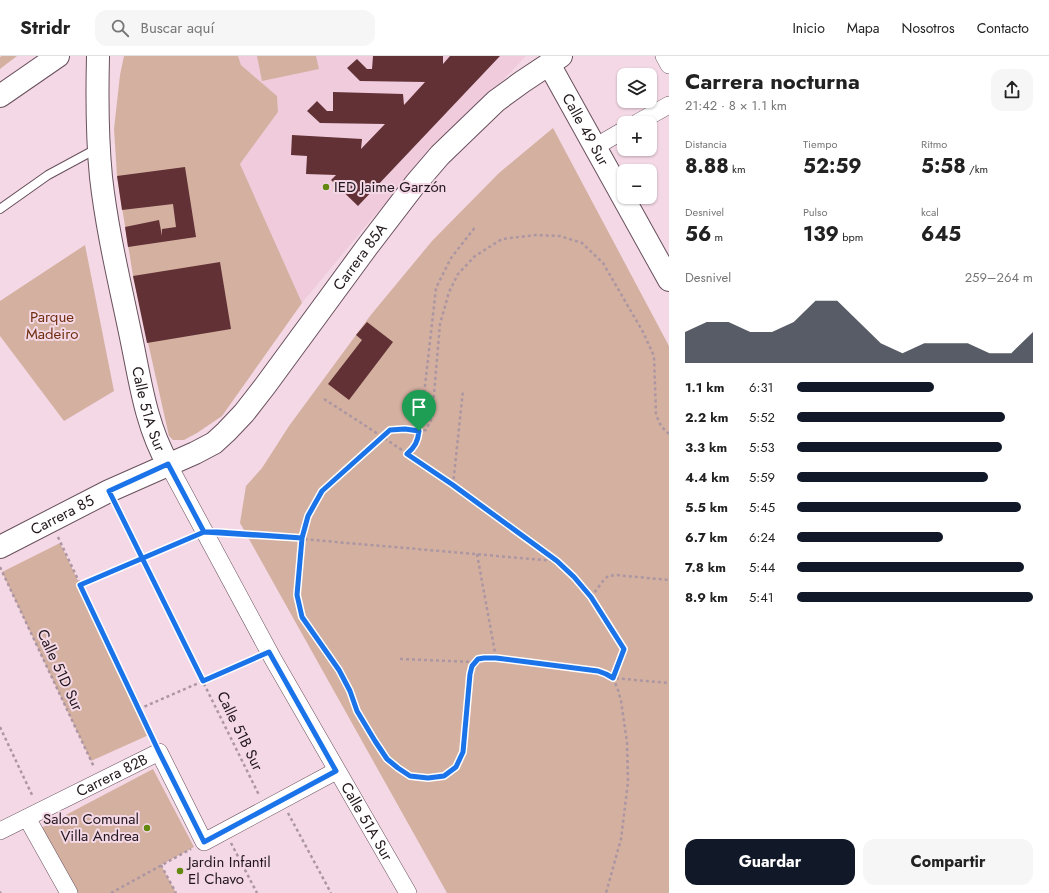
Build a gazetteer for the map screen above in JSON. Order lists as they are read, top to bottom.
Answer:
{
  "streets": {
    "street": [
      "Calle 49 Sur",
      "Carrera 85A",
      "Calle 51A Sur",
      "Carrera 85",
      "Carrera 82B"
    ],
    "path": ["Calle 51D Sur", "Calle 51B Sur"]
  },
  "crossings": [
    ["Calle 49 Sur", "Carrera 85A"],
    ["Carrera 85A", "Calle 51A Sur"],
    ["Carrera 85A", "Carrera 85"],
    ["Calle 51A Sur", "Carrera 85"],
    ["Carrera 85", "Calle 51B Sur"],
    ["Calle 51D Sur", "Carrera 82B"]
  ],
  "parks": ["Parque Madeiro"],
  "places": ["IED Jaime Garzón", "Salon Comunal Villa Andrea", "Jardin Infantil El Chavo"],
  "page": {
    "header": "Stridr",
    "search": "Buscar aquí",
    "nav": [
      "Inicio",
      "Mapa",
      "Nosotros",
      "Contacto"
    ],
    "heading": ["Carrera nocturna", "21:42 · 8 × 1.1 km"],
    "map_buttons": ["+", "−"],
    "stats": [
      ["Distancia", "8.88 km"],
      ["Tiempo", "52:59"],
      ["Ritmo", "5:58 /km"],
      ["Desnivel", "56 m"],
      ["Pulso", "139 bpm"],
      ["kcal", "645"]
    ],
    "chart": ["Desnivel", "259–264 m"],
    "list": [
      {
        "name": "1.1 km",
        "note": "6:31"
      },
      {
        "name": "2.2 km",
        "note": "5:52"
      },
      {
        "name": "3.3 km",
        "note": "5:53"
      },
      {
        "name": "4.4 km",
        "note": "5:59"
      },
      {
        "name": "5.5 km",
        "note": "5:45"
      },
      {
        "name": "6.7 km",
        "note": "6:24"
      },
      {
        "name": "7.8 km",
        "note": "5:44"
      },
      {
        "name": "8.9 km",
        "note": "5:41"
      }
    ],
    "buttons": ["Guardar", "Compartir"]
  }
}
